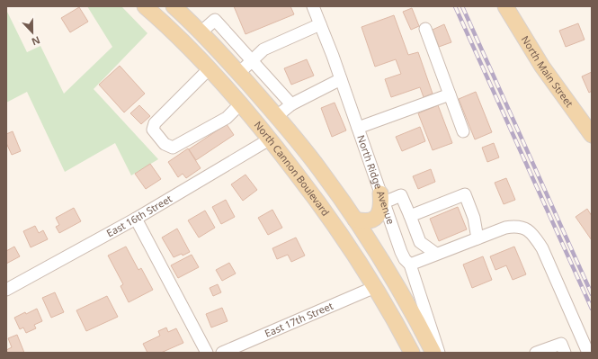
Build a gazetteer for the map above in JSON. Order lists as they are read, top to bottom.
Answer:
{
  "streets": {
    "main road": ["North Main Street", "North Cannon Boulevard"],
    "street": ["North Ridge Avenue", "East 16th Street", "East 17th Street"]
  },
  "crossings": [
    ["North Cannon Boulevard", "East 16th Street"],
    ["North Cannon Boulevard", "East 17th Street"]
  ],
  "north": "bottom"
}
